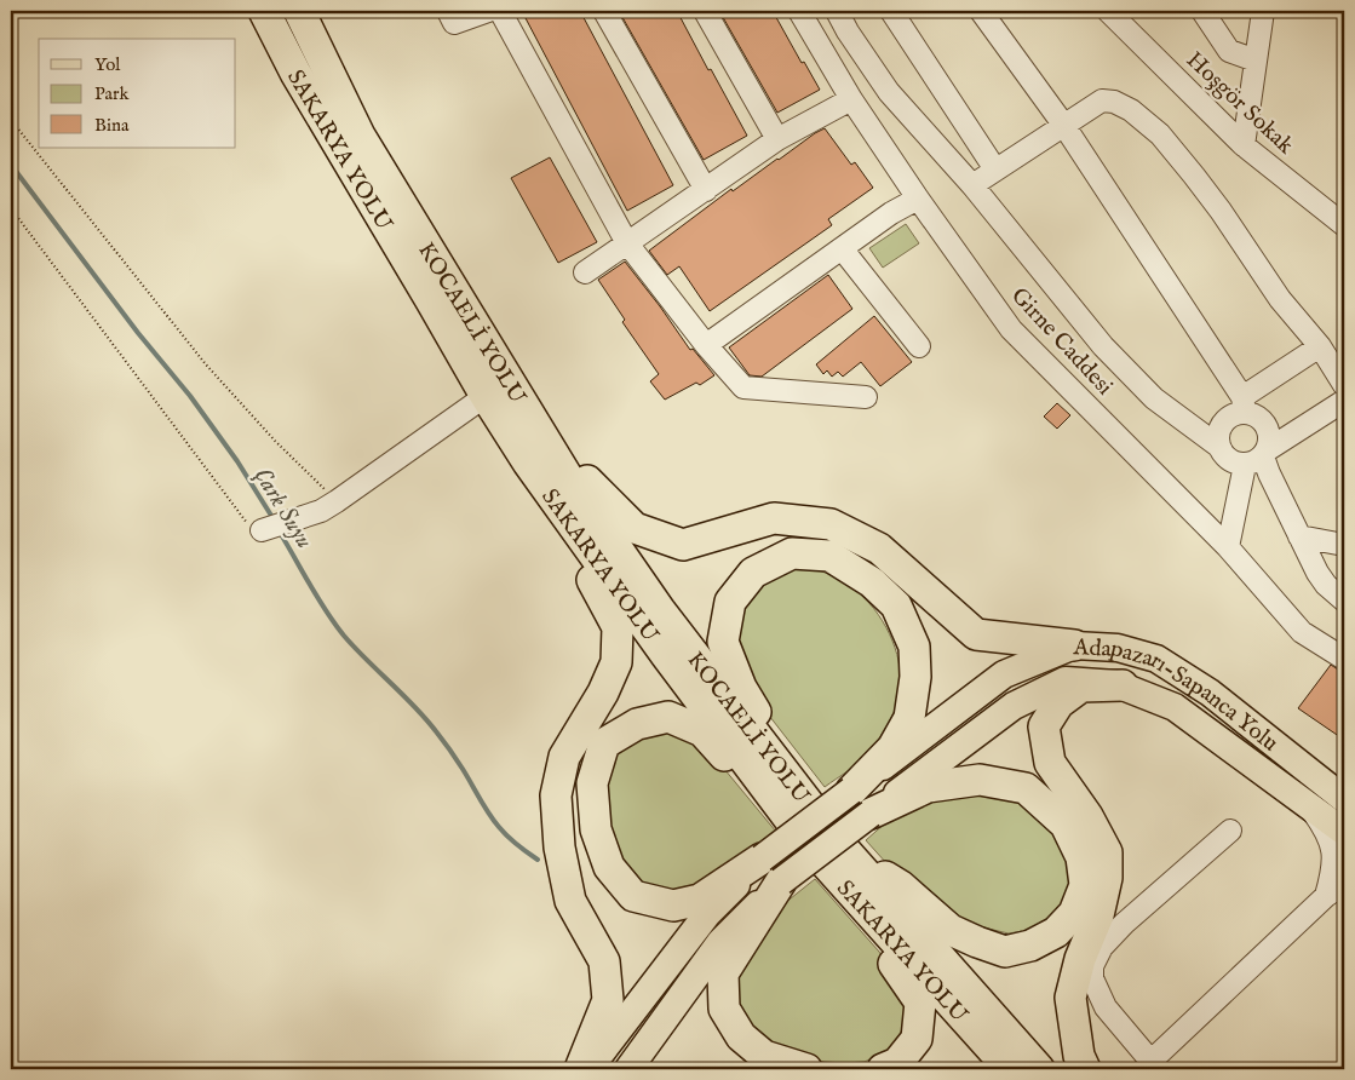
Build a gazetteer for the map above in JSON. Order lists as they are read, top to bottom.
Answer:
{
  "streets": {
    "highway": ["SAKARYA YOLU", "KOCAELİ YOLU"],
    "main road": ["Adapazarı-Sapanca Yolu"],
    "street": ["Hoşgör Sokak", "Girne Caddesi"]
  },
  "water": ["Çark Suyu"],
  "legend": ["Yol", "Park", "Bina"]
}
